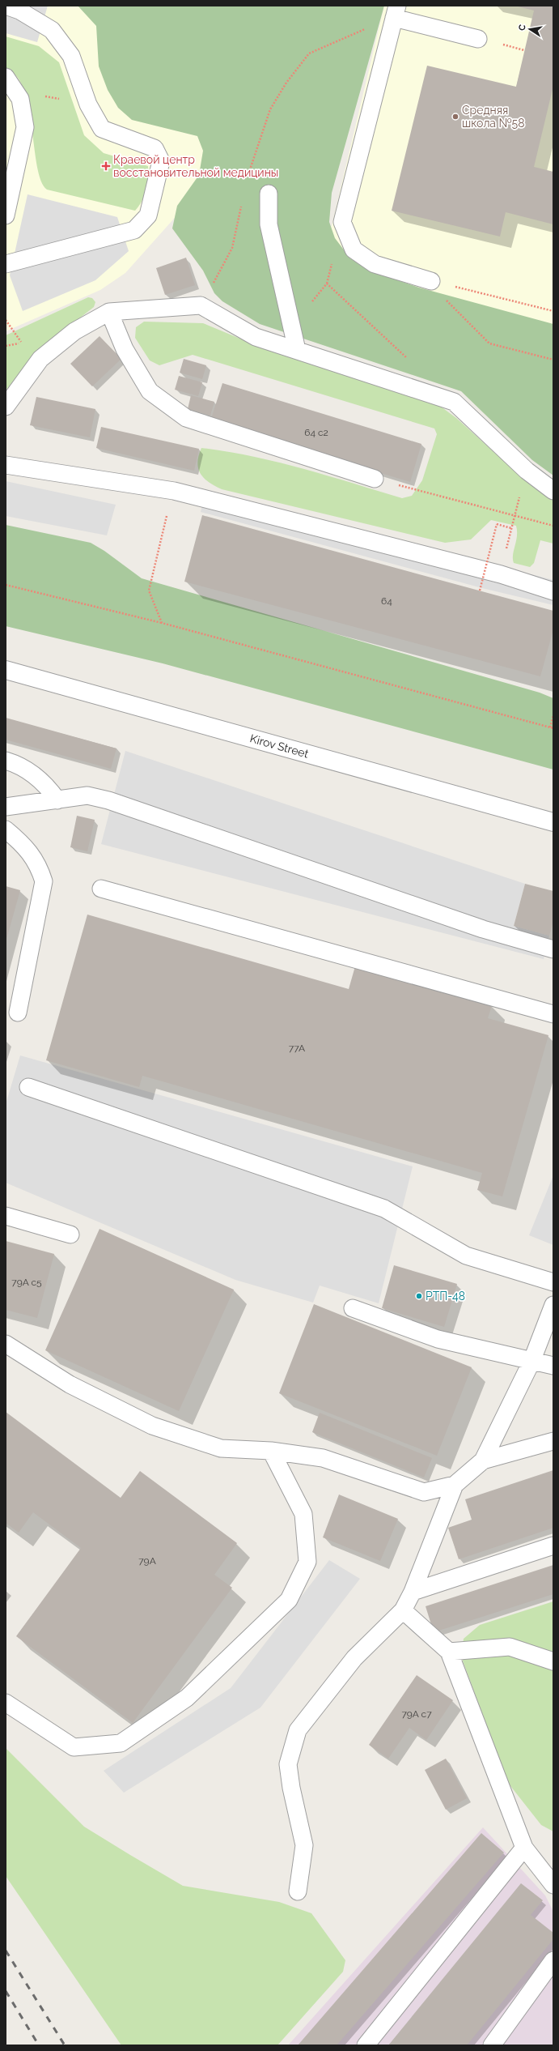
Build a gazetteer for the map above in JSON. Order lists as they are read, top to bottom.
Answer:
{
  "streets": {
    "street": ["Kirov Street"]
  },
  "places": {
    "other": ["Средняя школа №58", "РТП-48"],
    "health": ["Краевой центр восстановительной медицины"]
  },
  "house_numbers": [
    "64 с2",
    "64",
    "77А",
    "79А с5",
    "79А",
    "79А с7"
  ],
  "north": "left"
}
